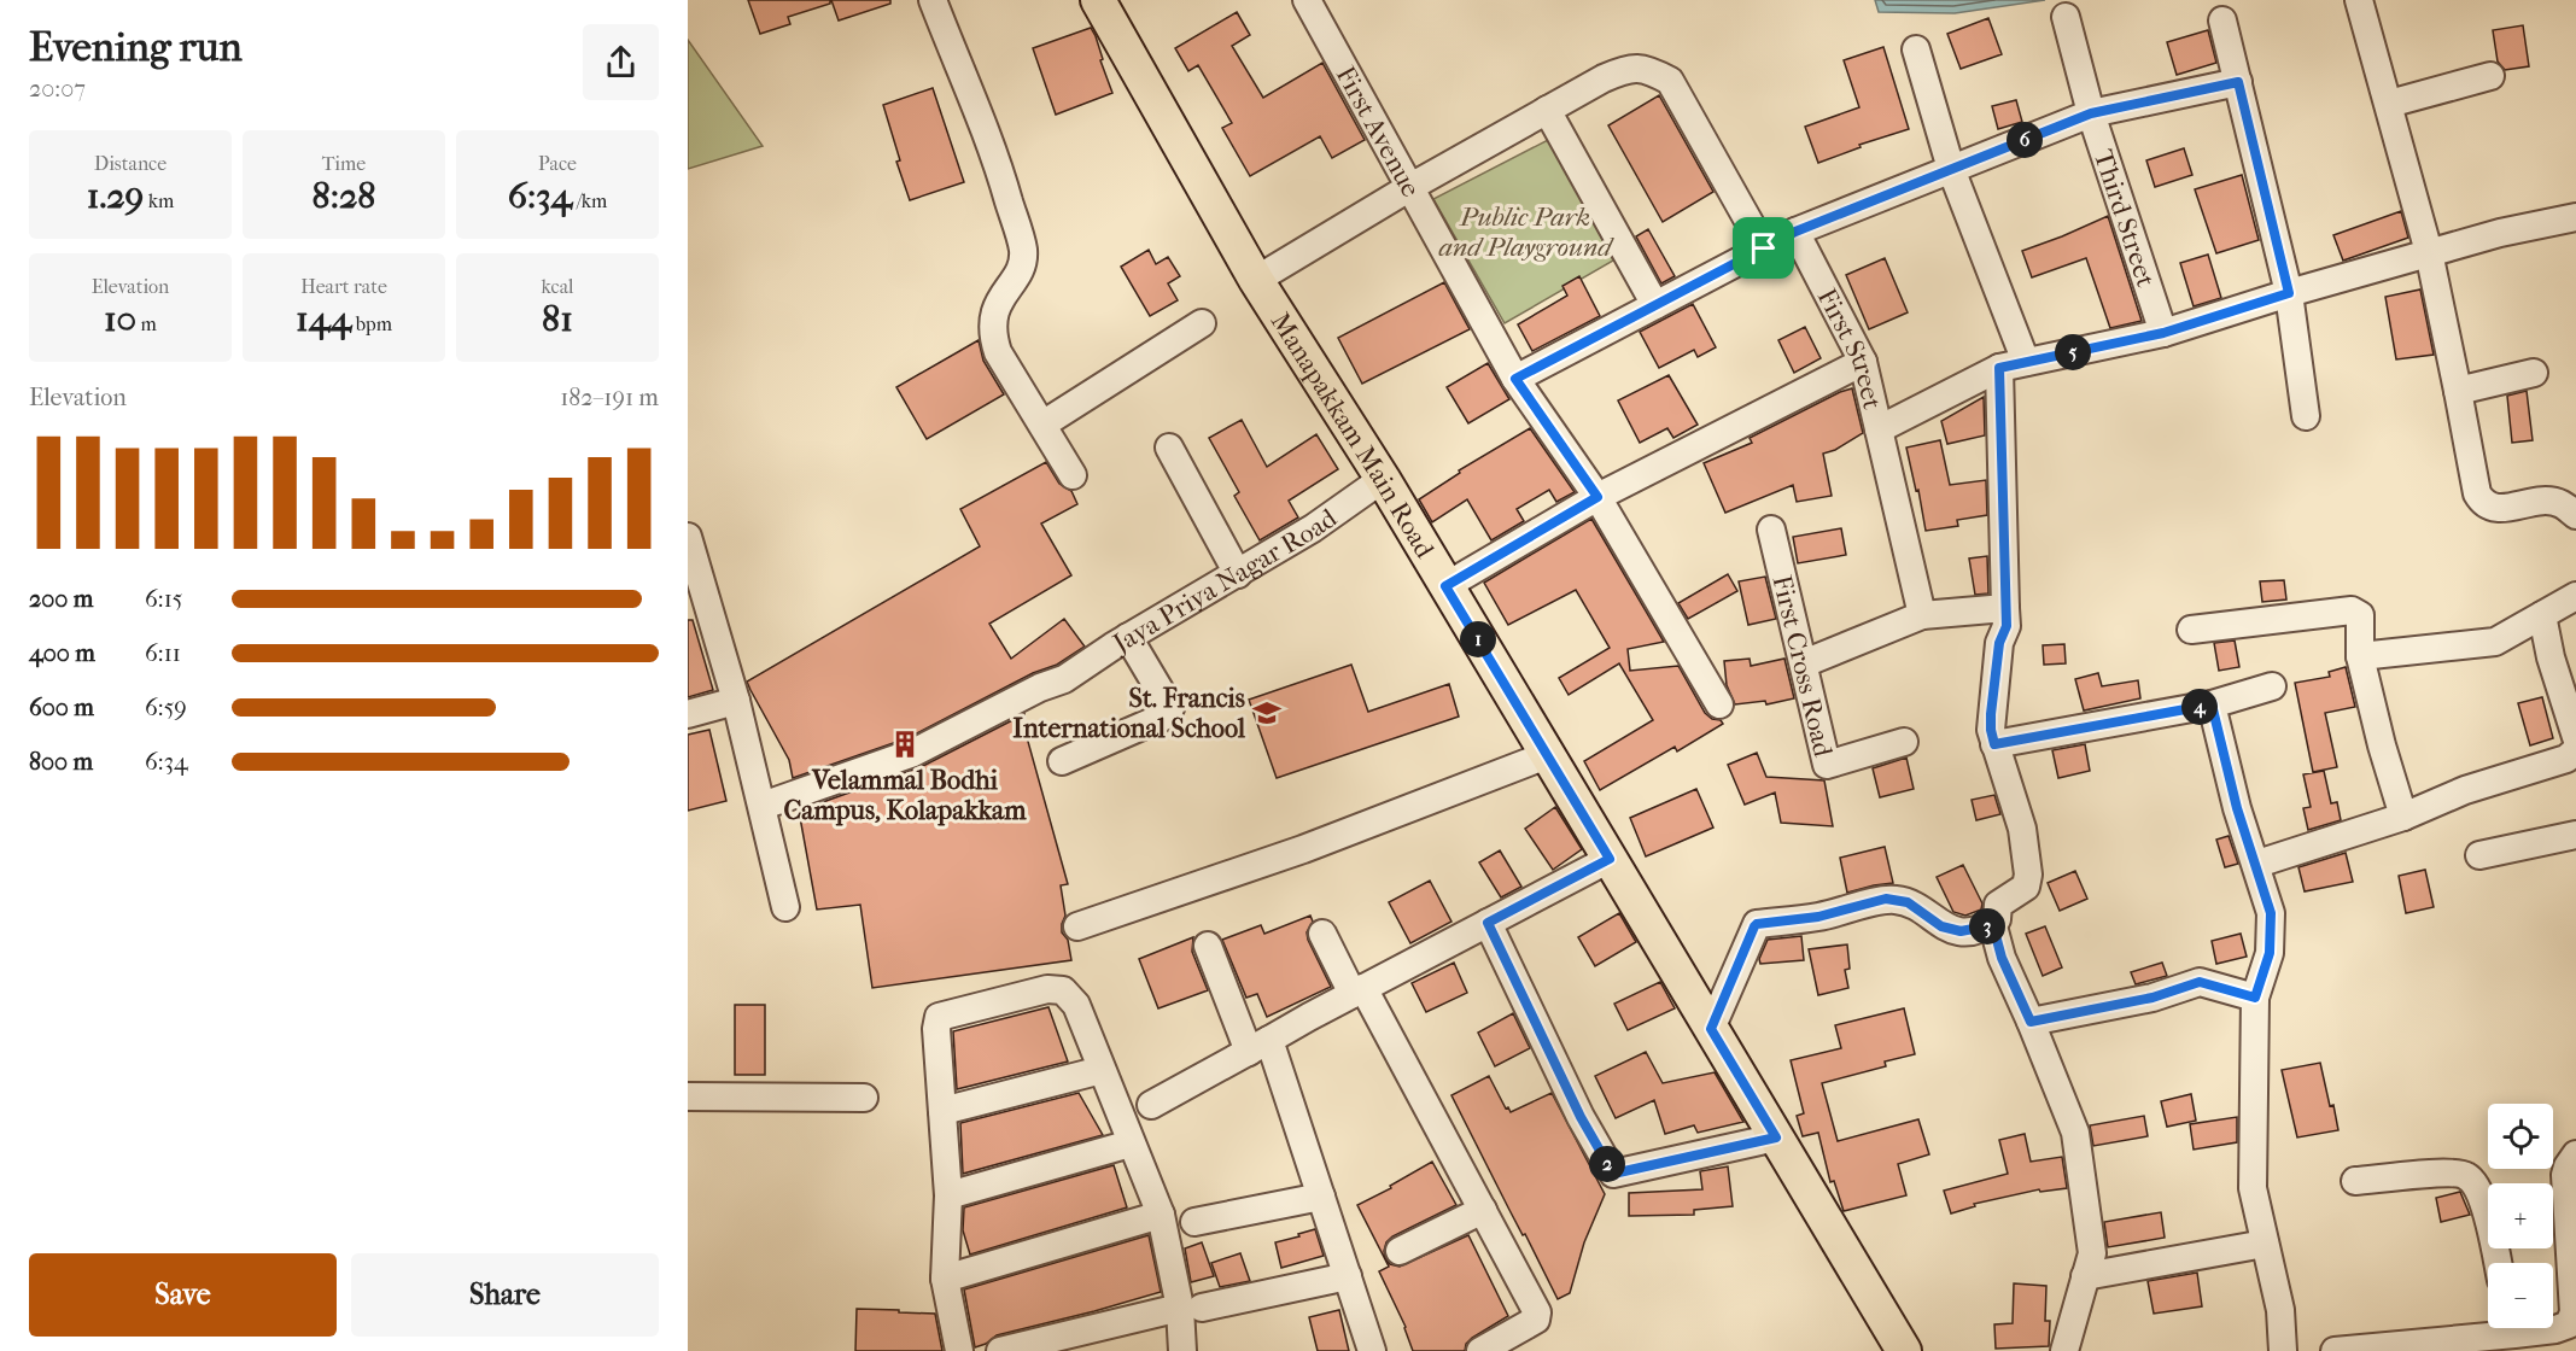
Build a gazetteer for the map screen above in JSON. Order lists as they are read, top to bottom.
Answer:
{
  "streets": {
    "main road": ["Manapakkam Main Road"],
    "street": [
      "First Avenue",
      "Third Street",
      "First Street",
      "Jaya Priya Nagar Road",
      "First Cross Road"
    ]
  },
  "crossings": [
    ["Manapakkam Main Road", "Jaya Priya Nagar Road"]
  ],
  "parks": ["Public Park and Playground"],
  "places": {
    "school or university": ["St. Francis International School"],
    "building": ["Velammal Bodhi Campus, Kolapakkam"]
  },
  "page": {
    "heading": ["Evening run", "20:07"],
    "pins": [
      "6",
      "5",
      "1",
      "4",
      "3",
      "2"
    ],
    "stats": [
      ["Distance", "1.29 km"],
      ["Time", "8:28"],
      ["Pace", "6:34 /km"],
      ["Elevation", "10 m"],
      ["Heart rate", "144 bpm"],
      ["kcal", "81"]
    ],
    "chart": ["Elevation", "182–191 m"],
    "list": [
      {
        "name": "200 m",
        "note": "6:15"
      },
      {
        "name": "400 m",
        "note": "6:11"
      },
      {
        "name": "600 m",
        "note": "6:59"
      },
      {
        "name": "800 m",
        "note": "6:34"
      }
    ],
    "map_buttons": ["+", "−"],
    "buttons": ["Save", "Share"]
  }
}
